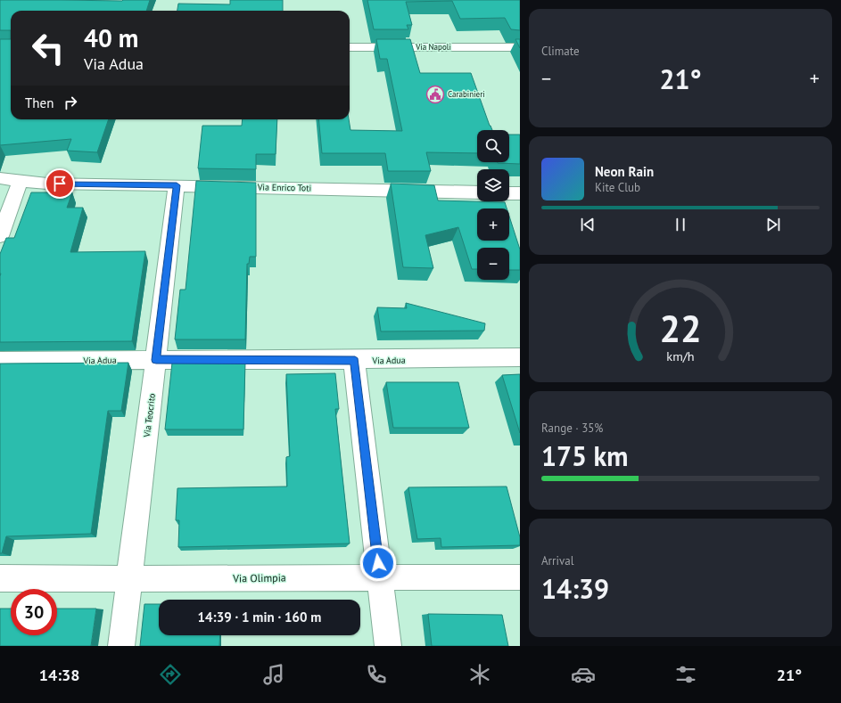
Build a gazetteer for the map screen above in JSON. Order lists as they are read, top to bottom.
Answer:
{
  "streets": {
    "street": [
      "Via Napoli",
      "Via Enrico Toti",
      "Via Adua",
      "Via Teocrito",
      "Via Olimpia"
    ]
  },
  "crossings": [
    ["Via Enrico Toti", "Via Teocrito"],
    ["Via Adua", "Via Teocrito"],
    ["Via Teocrito", "Via Olimpia"]
  ],
  "places": {
    "public building": ["Carabinieri"]
  },
  "page": {
    "tile": [
      "Climate",
      ["Range · 35%", "175 km"],
      ["Arrival", "14:39"]
    ],
    "turn": ["40 m", "Via Adua"],
    "heat": ["−", "21°", "+"],
    "then": "Then",
    "map_buttons": ["+", "−"],
    "song": ["Neon Rain", "Kite Club"],
    "limit": "30",
    "trip": "14:39 · 1 min · 160 m",
    "tabs": ["14:38", "21°"],
    "gauge": ["22", "km/h"]
  }
}
